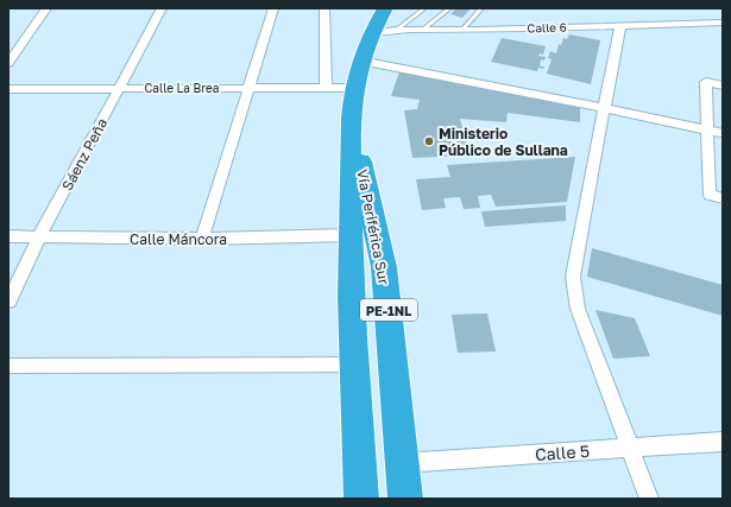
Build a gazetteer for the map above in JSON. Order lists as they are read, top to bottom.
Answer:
{
  "streets": {
    "highway": ["Vía Periférica Sur", "PE-1NL"],
    "street": [
      "Calle 6",
      "Calle La Brea",
      "Sáenz Peña",
      "Calle Máncora",
      "Calle 5"
    ]
  },
  "crossings": [
    ["Calle 6", "Vía Periférica Sur"],
    ["Calle La Brea", "Sáenz Peña"],
    ["Calle La Brea", "Vía Periférica Sur"],
    ["Sáenz Peña", "Calle Máncora"],
    ["Vía Periférica Sur", "Calle Máncora"],
    ["Vía Periférica Sur", "Calle 5"]
  ],
  "places": ["Ministerio Público de Sullana"]
}
